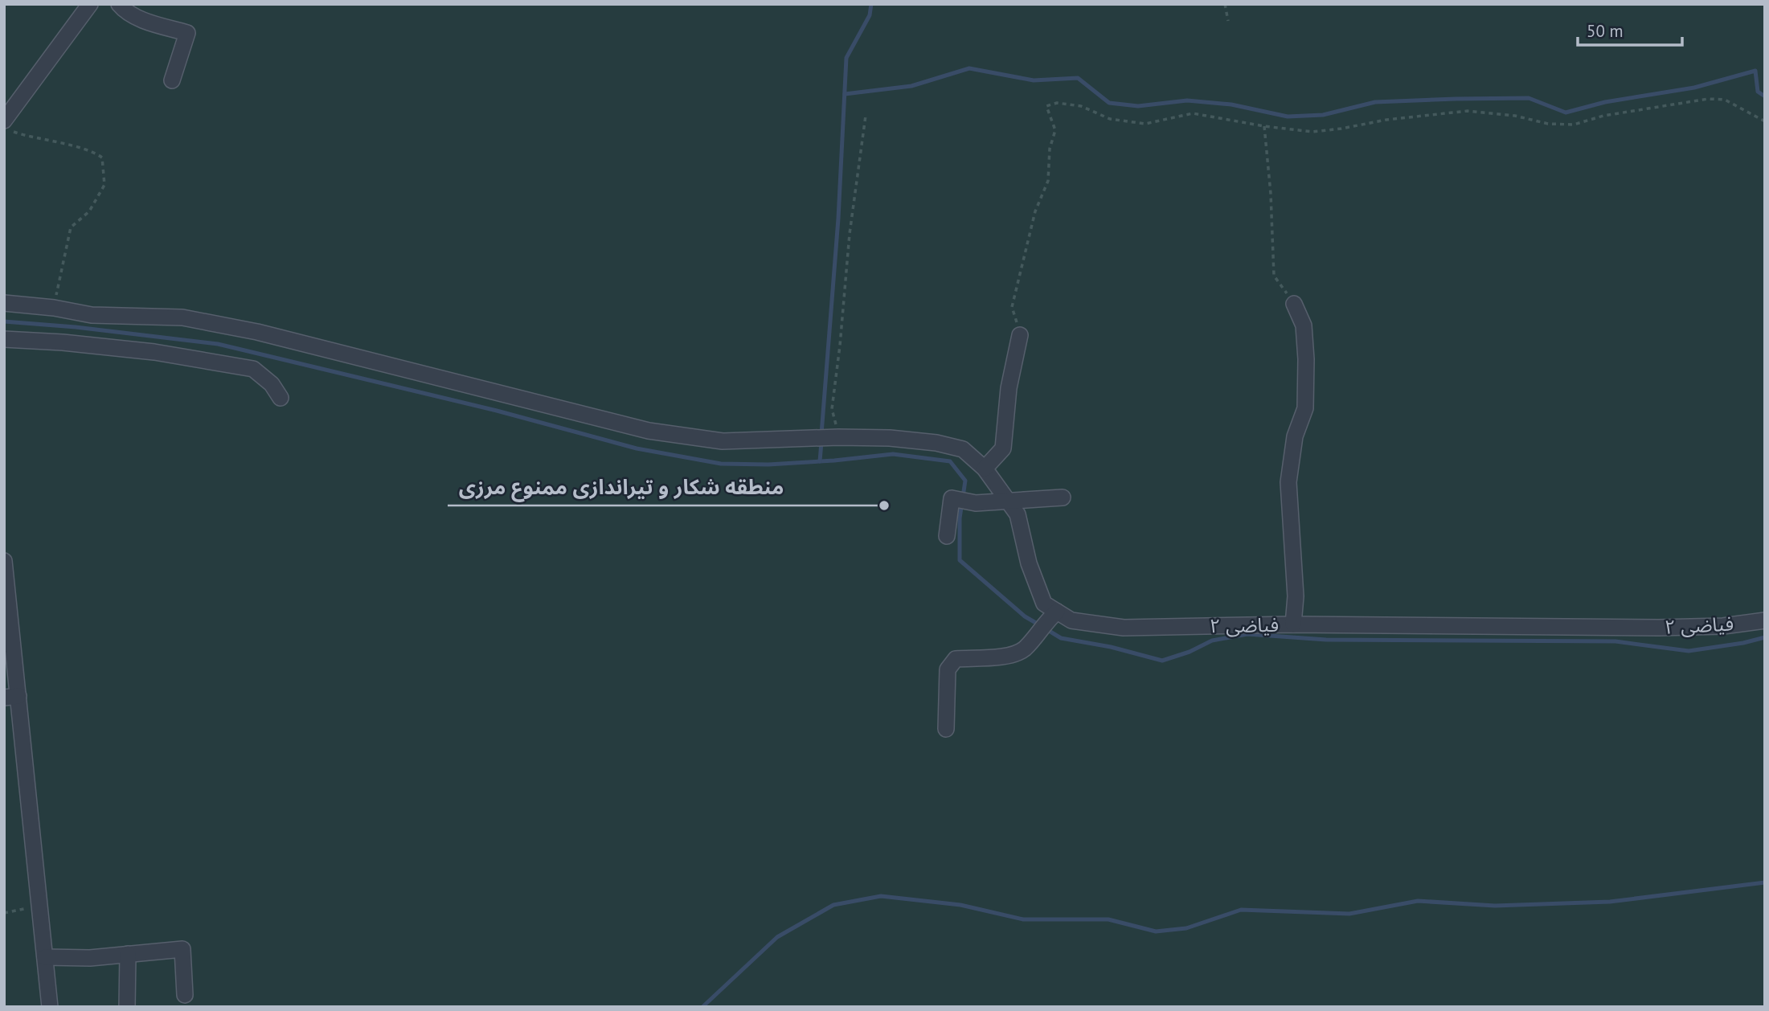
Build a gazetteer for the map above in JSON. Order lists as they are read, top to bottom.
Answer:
{
  "streets": {
    "street": ["فیاضی ۲"]
  },
  "places": ["منطقه شکار و تیراندازی ممنوع مرزی"],
  "scale_bar": "50 m"
}
